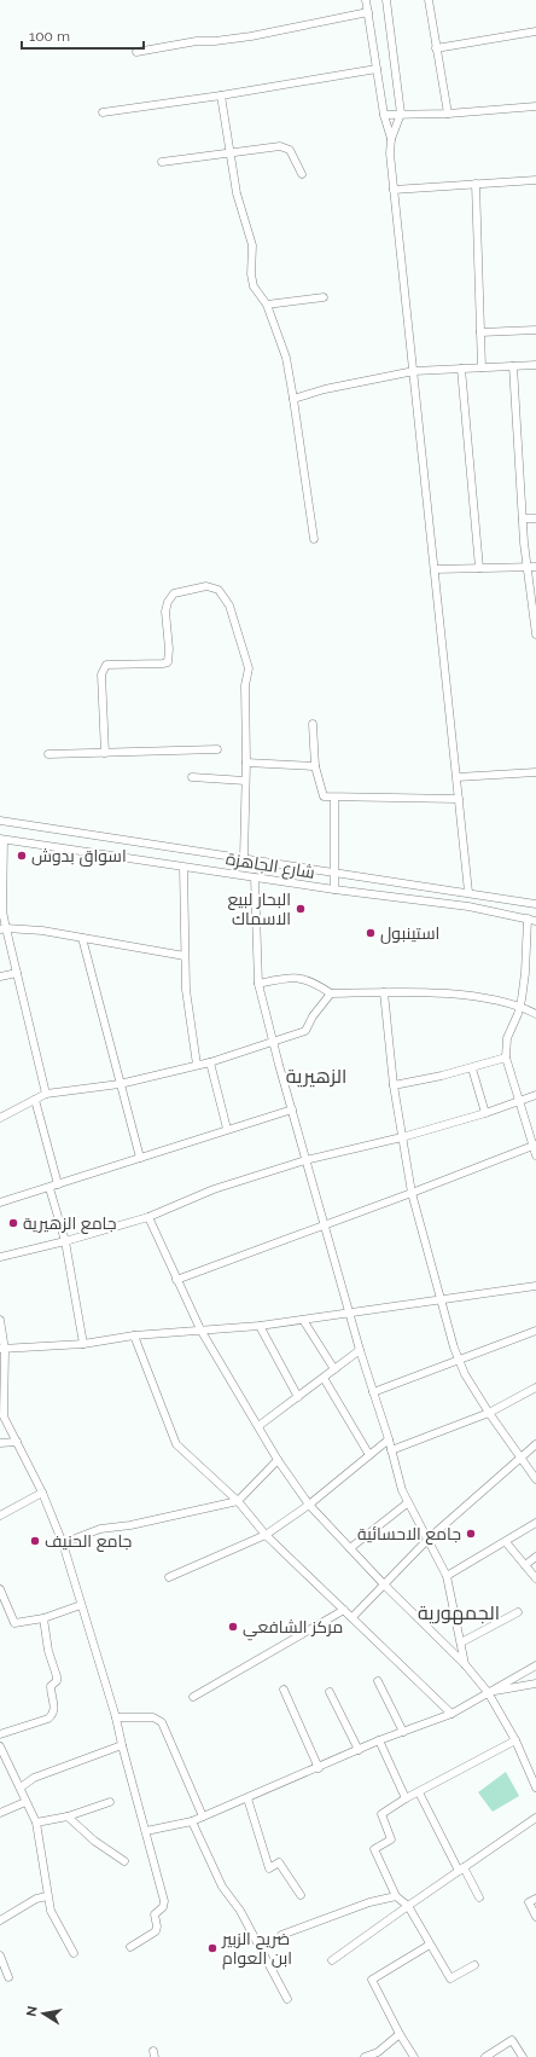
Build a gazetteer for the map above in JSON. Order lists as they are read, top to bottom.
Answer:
{
  "streets": {
    "street": ["شارع الجاهزة"]
  },
  "districts": ["الزهيرية", "الجمهورية"],
  "places": [
    "اسواق بدوش",
    "البحار لبيع الاسماك",
    "استينبول",
    "جامع الزهيرية",
    "جامع الاحسائية",
    "جامع الحنيف",
    "مركز الشافعي",
    "ضريح الزبير ابن العوام"
  ],
  "scale_bar": "100 m",
  "north": "left"
}
